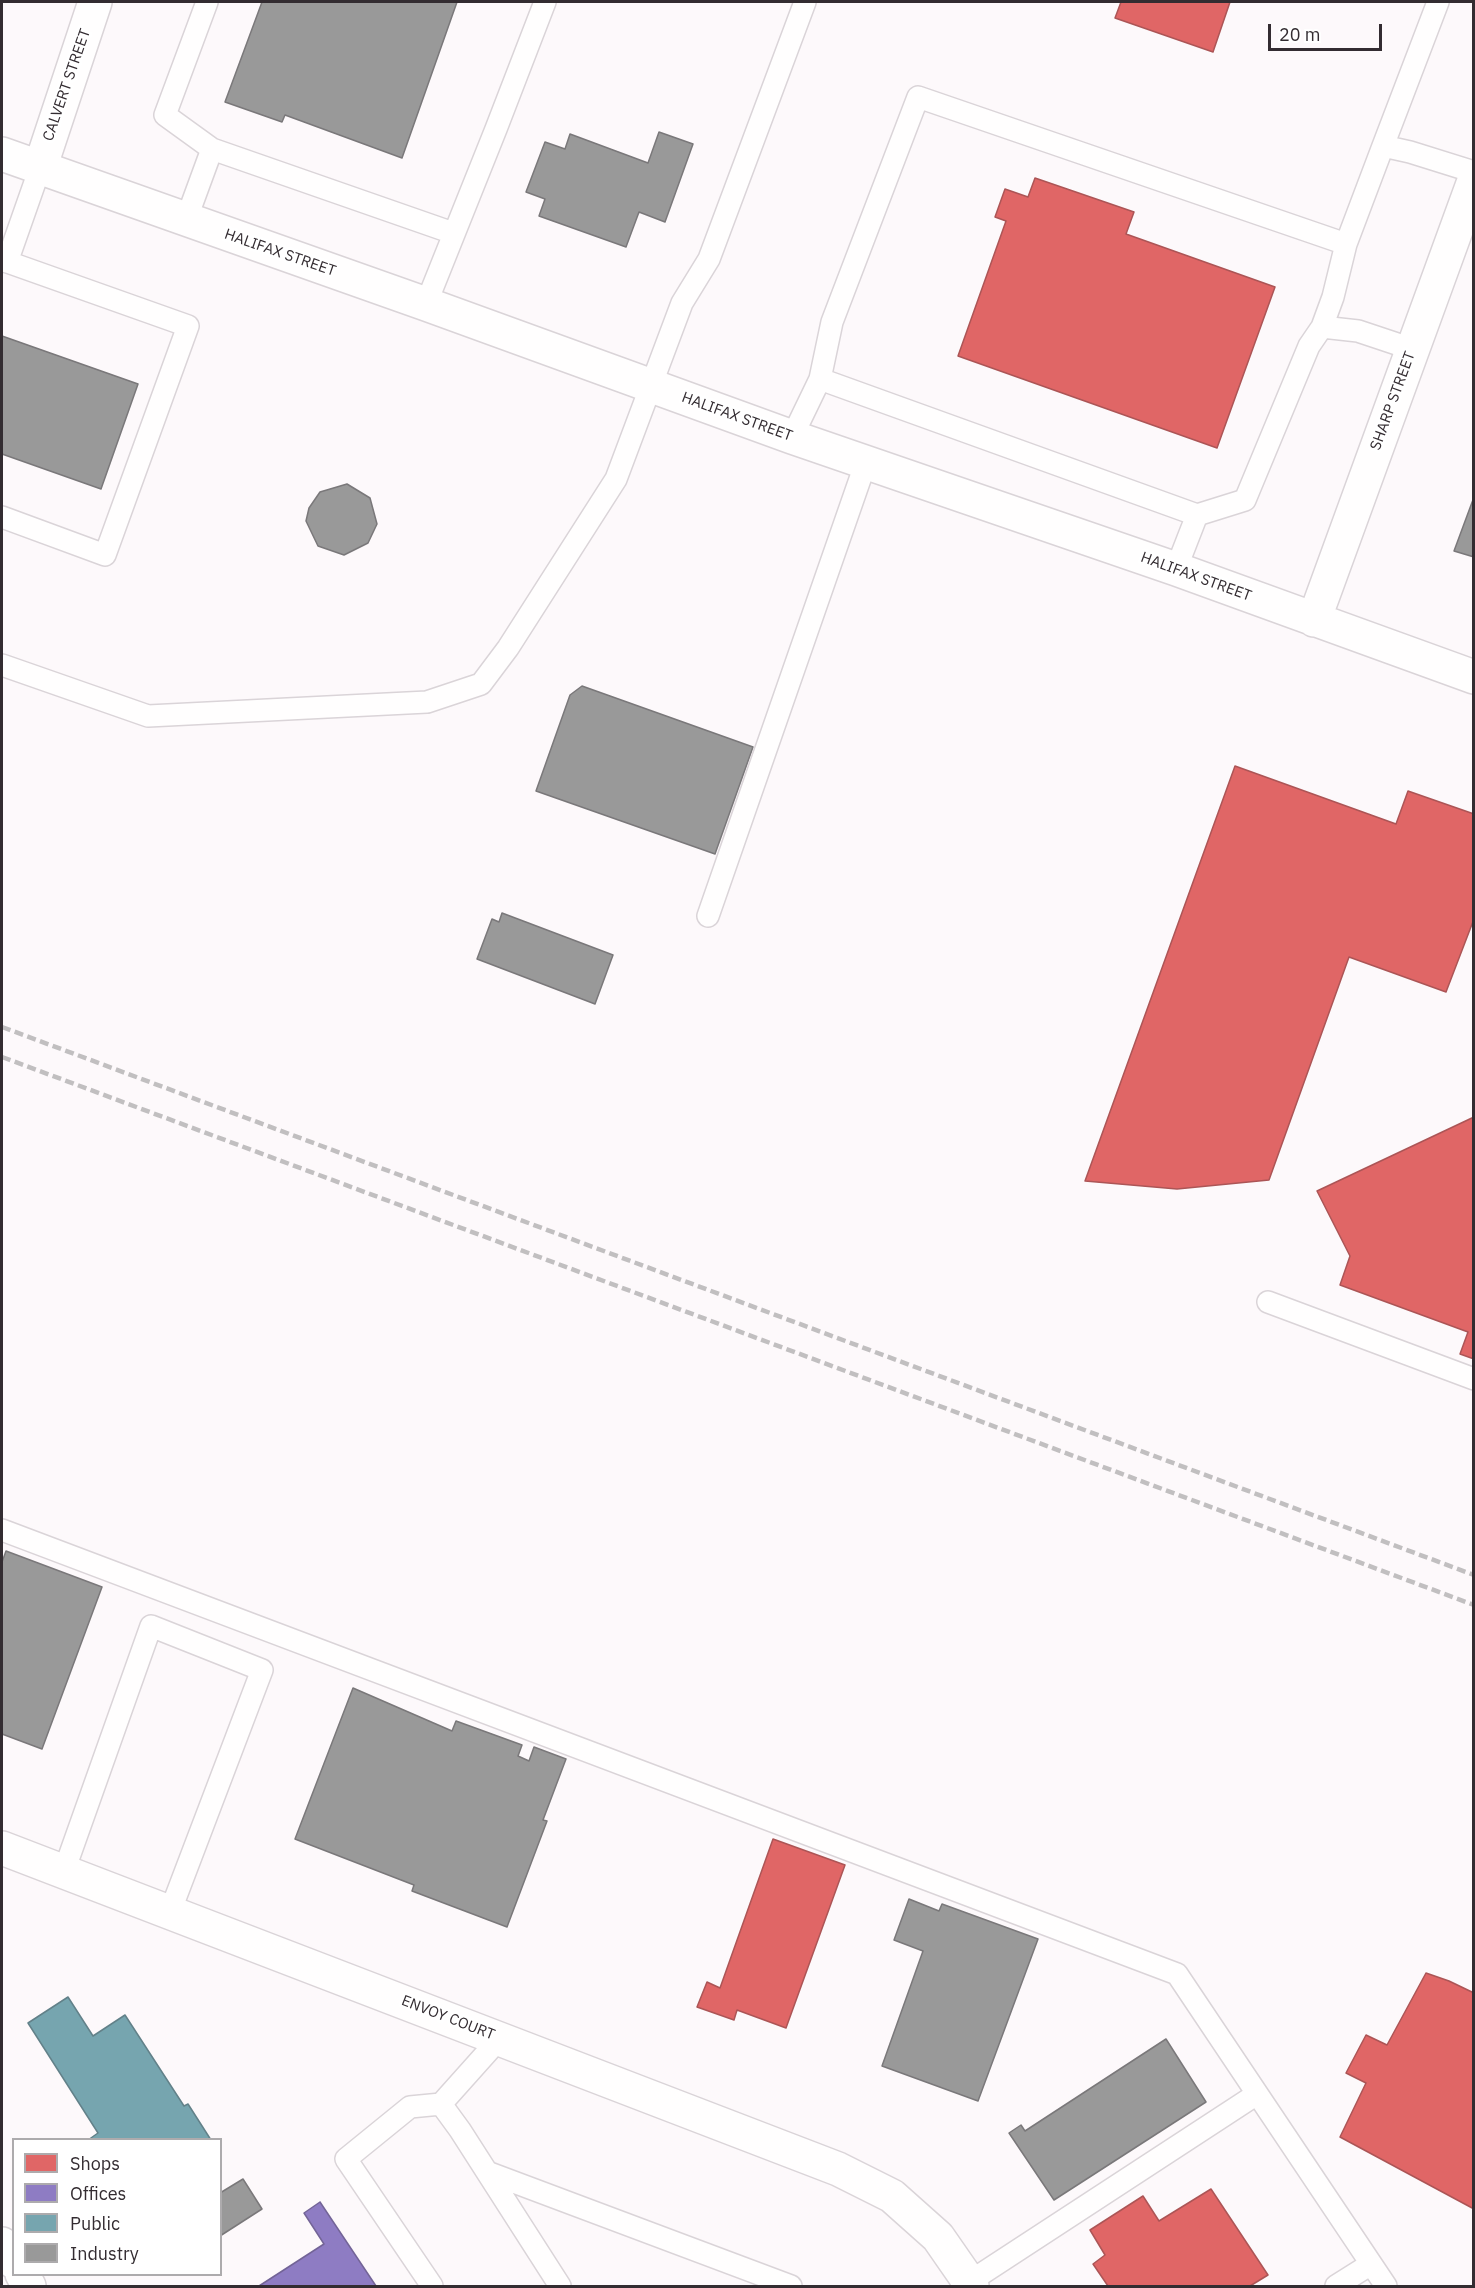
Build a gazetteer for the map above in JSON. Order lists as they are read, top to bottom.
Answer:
{
  "streets": {
    "street": [
      "CALVERT STREET",
      "HALIFAX STREET",
      "SHARP STREET",
      "ENVOY COURT"
    ]
  },
  "crossings": [
    ["CALVERT STREET", "HALIFAX STREET"],
    ["HALIFAX STREET", "SHARP STREET"]
  ],
  "legend": [
    "Shops",
    "Offices",
    "Public",
    "Industry"
  ],
  "scale_bar": "20 m"
}
